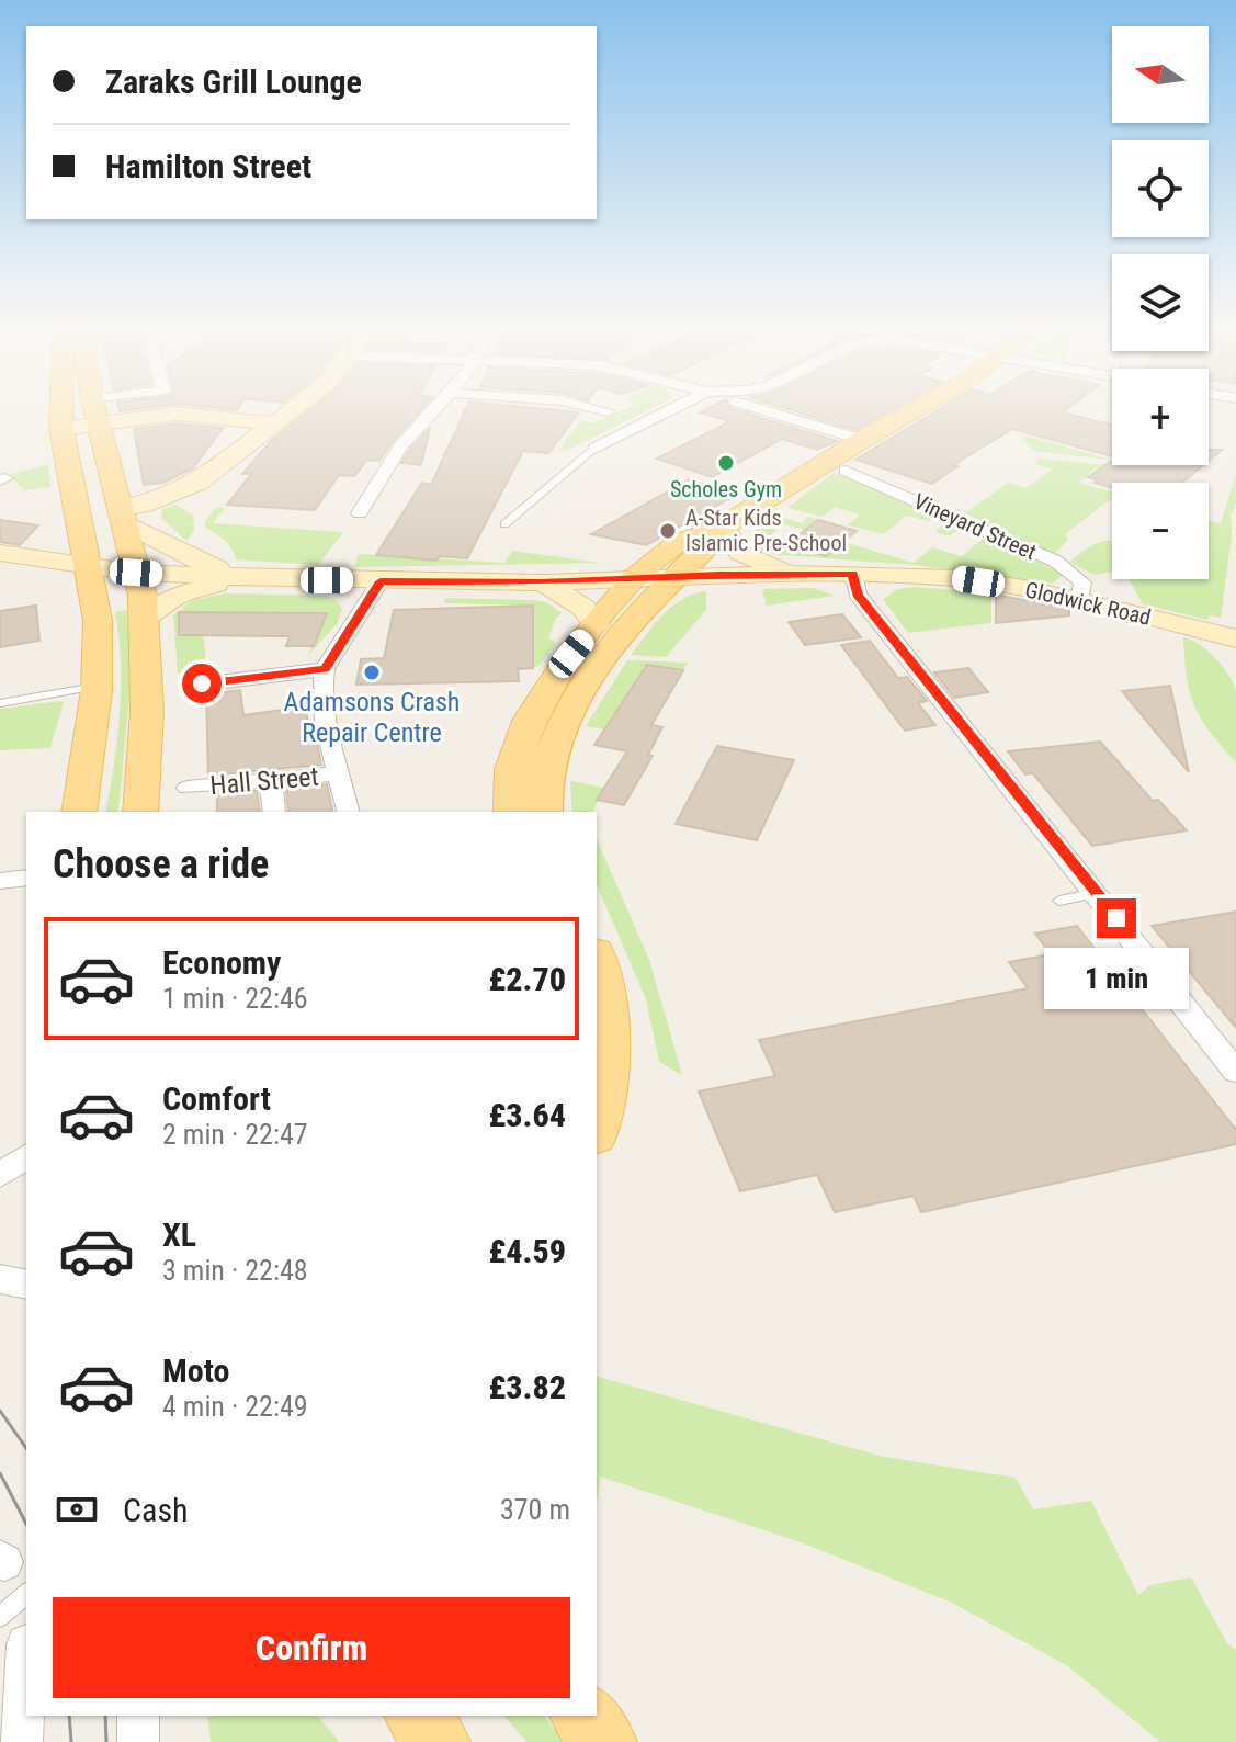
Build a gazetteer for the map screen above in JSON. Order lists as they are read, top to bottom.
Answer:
{
  "streets": {
    "main road": ["Glodwick Road"],
    "street": ["Vineyard Street", "Hall Street"]
  },
  "crossings": [
    ["Vineyard Street", "Glodwick Road"]
  ],
  "places": ["Scholes Gym", "A-Star Kids Islamic Pre-School", "Adamsons Crash Repair Centre"],
  "north": "left",
  "page": {
    "map_buttons": ["+", "−"],
    "banner": ["Zaraks Grill Lounge", "Hamilton Street"],
    "heading": "Choose a ride",
    "list": [
      {
        "name": "Economy",
        "note": "1 min · 22:46",
        "value": "£2.70"
      },
      {
        "name": "Comfort",
        "note": "2 min · 22:47",
        "value": "£3.64"
      },
      {
        "name": "XL",
        "note": "3 min · 22:48",
        "value": "£4.59"
      },
      {
        "name": "Moto",
        "note": "4 min · 22:49",
        "value": "£3.82"
      }
    ],
    "bubble": "1 min",
    "pay": ["Cash", "370 m"],
    "buttons": "Confirm"
  }
}
